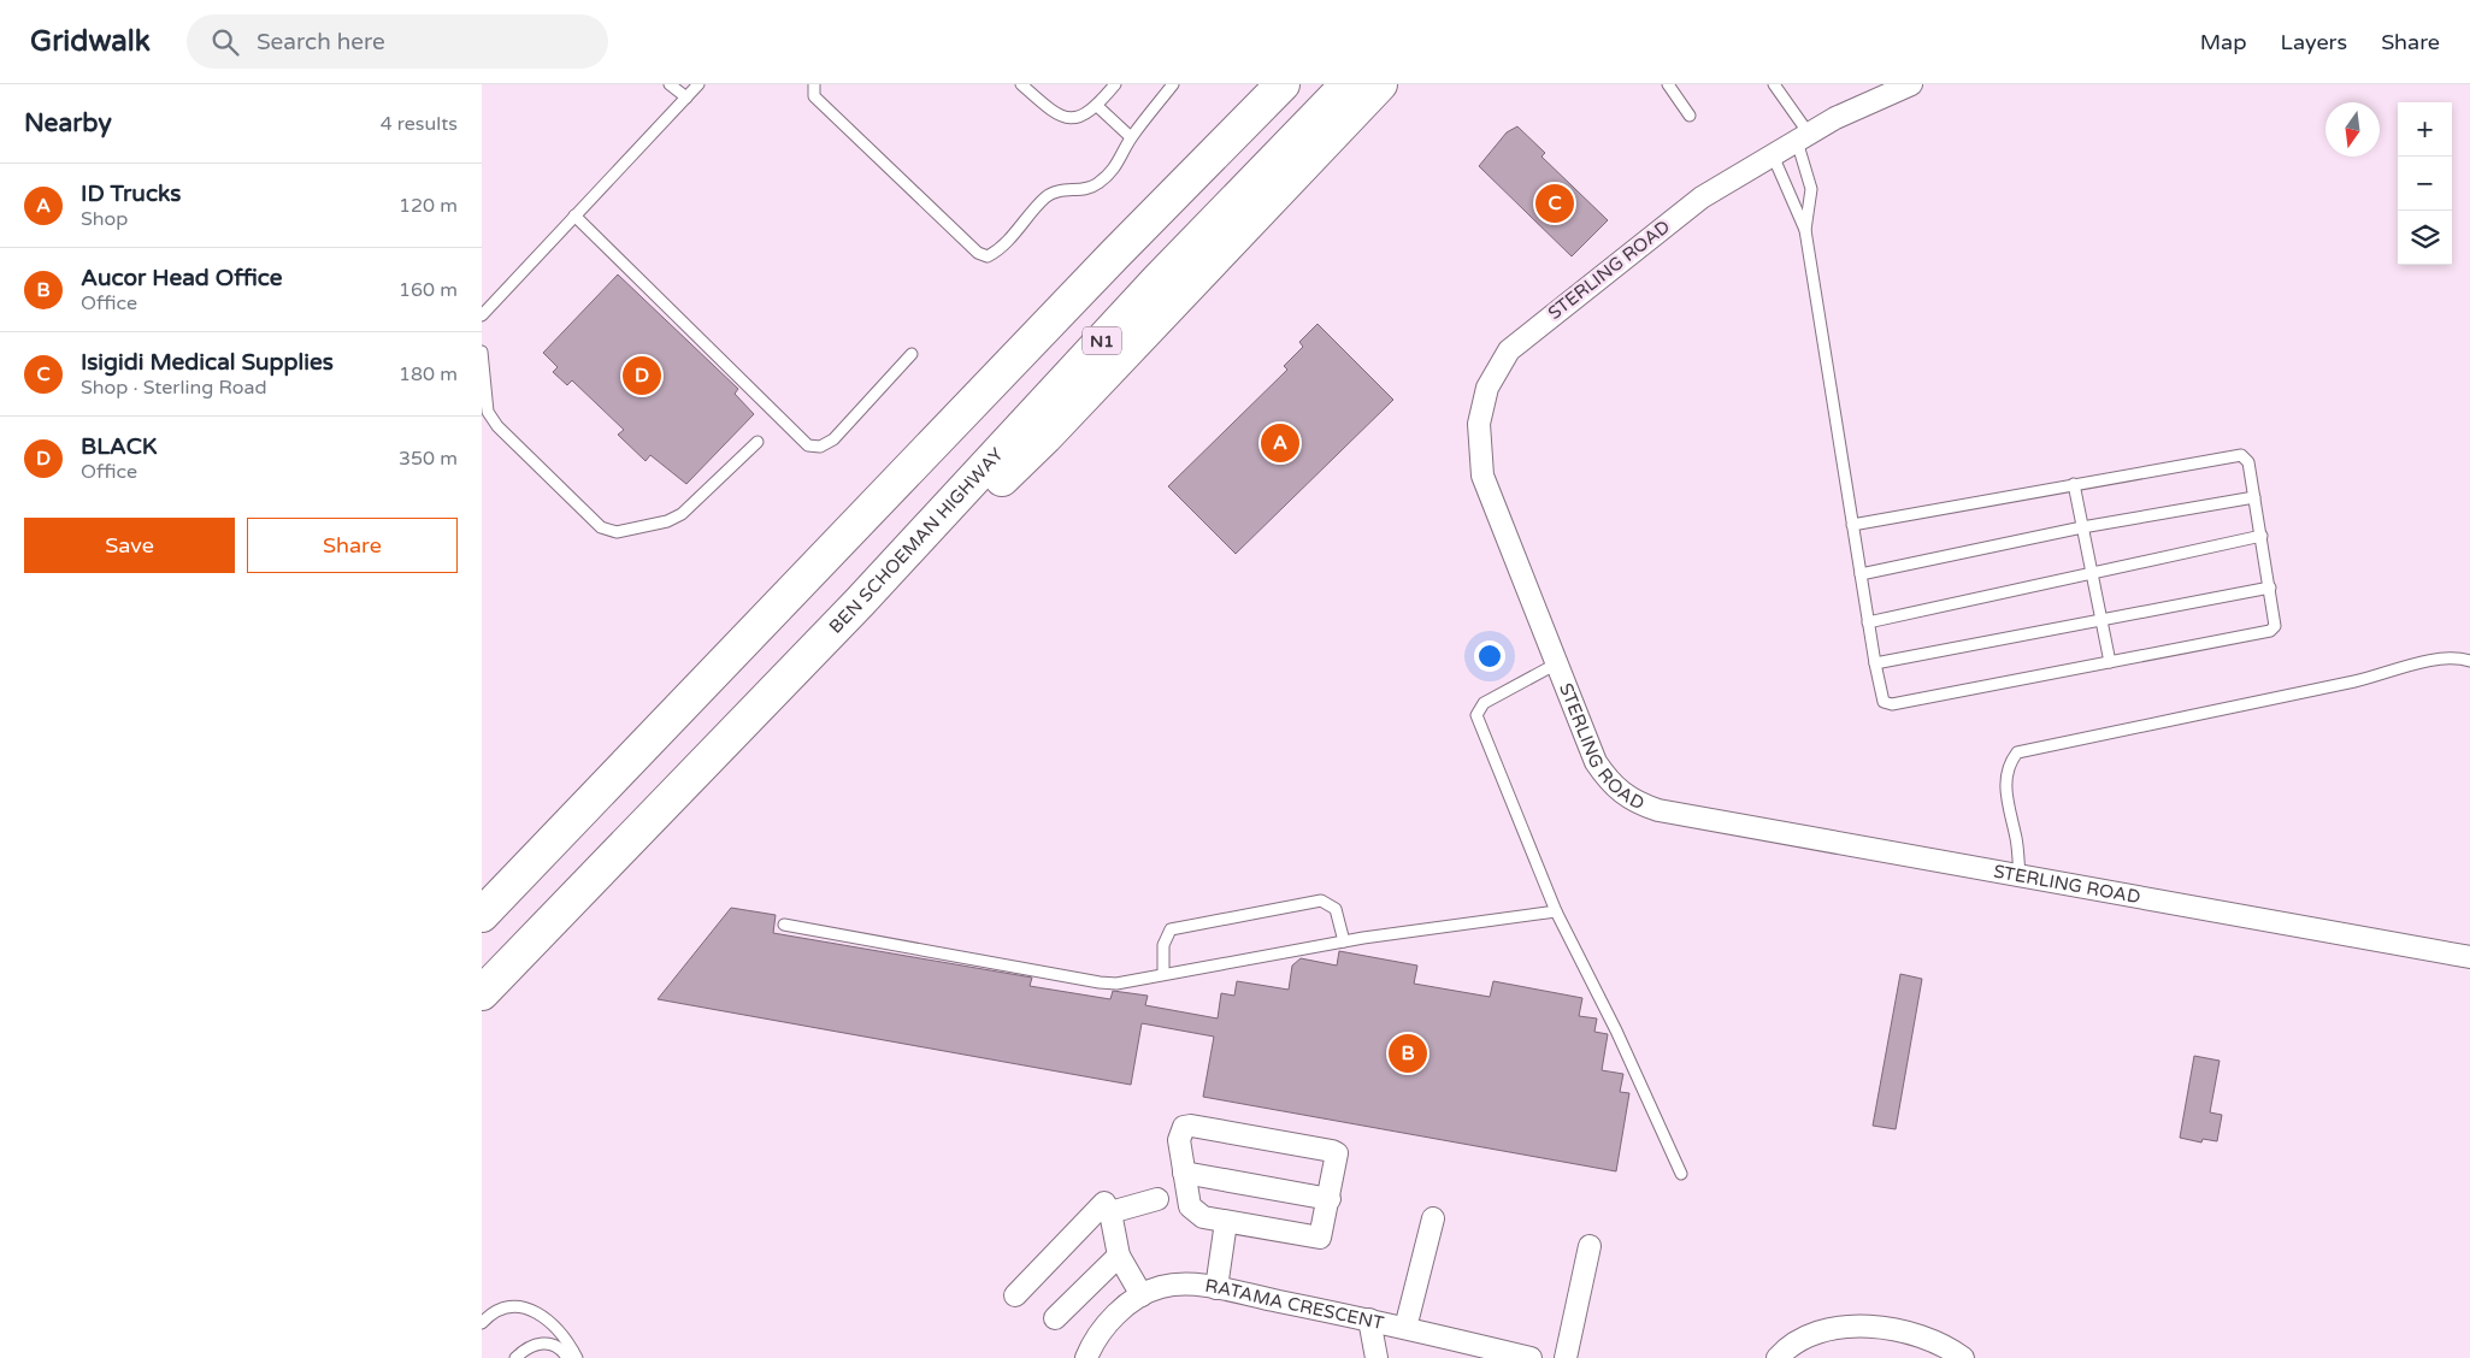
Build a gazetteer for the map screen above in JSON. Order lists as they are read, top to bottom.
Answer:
{
  "streets": {
    "highway": ["N1", "BEN SCHOEMAN HIGHWAY"],
    "street": ["STERLING ROAD", "RATAMA CRESCENT"]
  },
  "north": "bottom",
  "page": {
    "header": "Gridwalk",
    "search": "Search here",
    "nav": ["Map", "Layers", "Share"],
    "heading": ["Nearby", "4 results"],
    "map_buttons": ["+", "−"],
    "list": [
      {
        "mark": "A",
        "name": "ID Trucks",
        "note": "Shop",
        "value": "120 m"
      },
      {
        "mark": "B",
        "name": "Aucor Head Office",
        "note": "Office",
        "value": "160 m"
      },
      {
        "mark": "C",
        "name": "Isigidi Medical Supplies",
        "note": "Shop · Sterling Road",
        "value": "180 m"
      },
      {
        "mark": "D",
        "name": "BLACK",
        "note": "Office",
        "value": "350 m"
      }
    ],
    "pins": [
      "C",
      "D",
      "A",
      "B"
    ],
    "buttons": ["Save", "Share"]
  }
}
